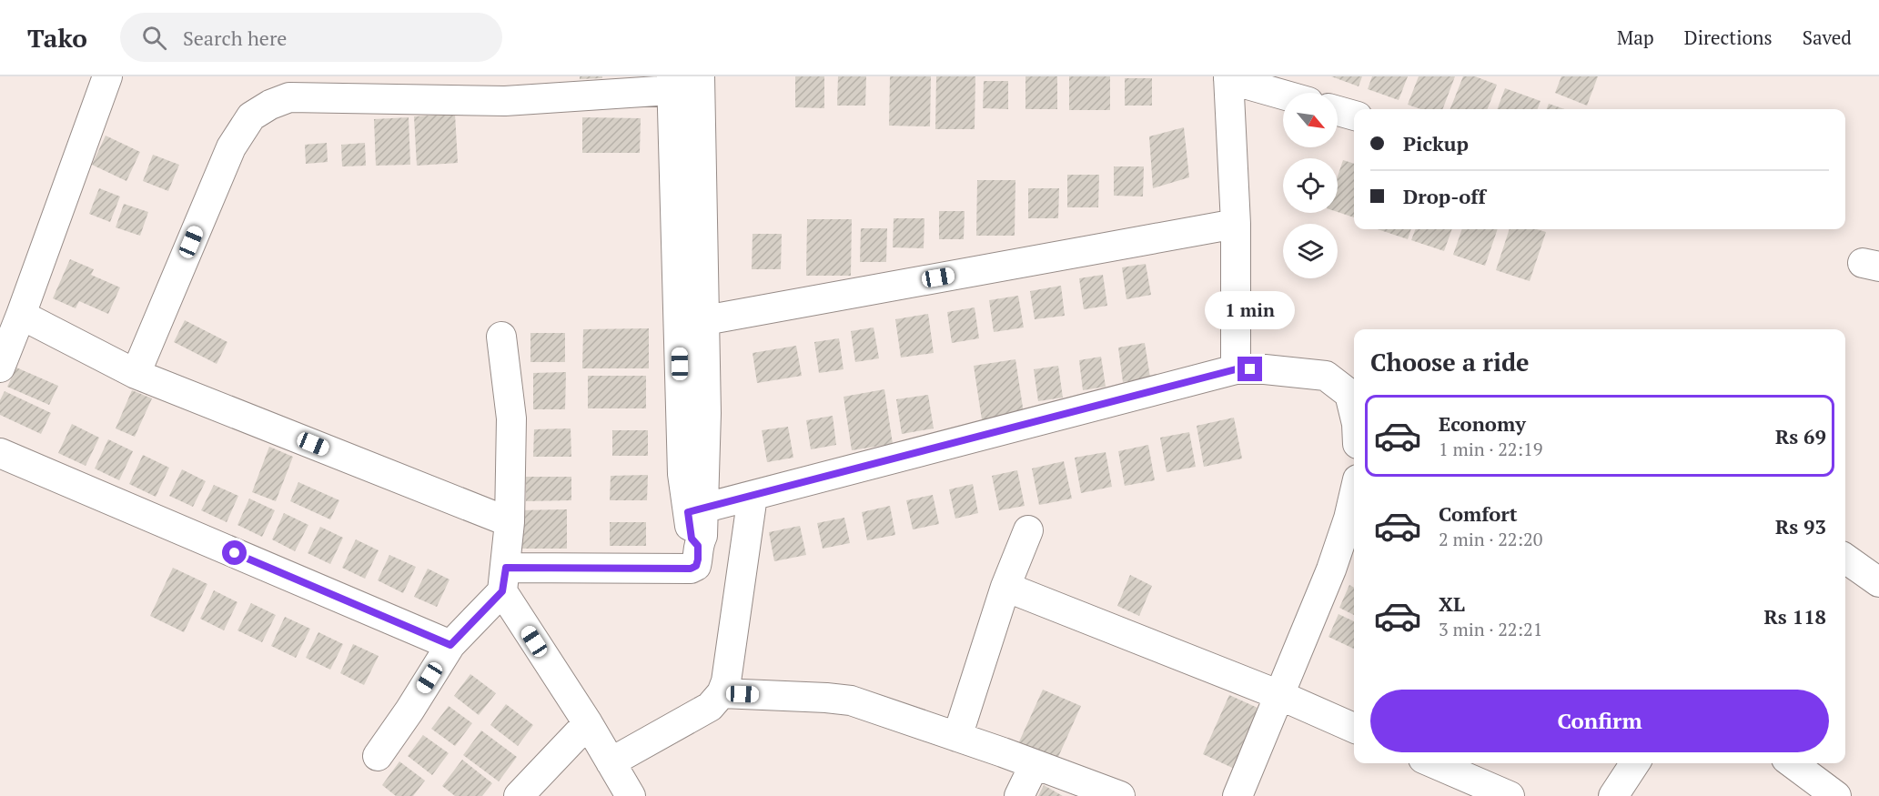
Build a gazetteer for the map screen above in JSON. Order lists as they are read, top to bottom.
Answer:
{
  "north": "bottom right",
  "page": {
    "header": "Tako",
    "search": "Search here",
    "nav": ["Map", "Directions", "Saved"],
    "banner": ["Pickup", "Drop-off"],
    "bubble": "1 min",
    "heading": "Choose a ride",
    "list": [
      {
        "name": "Economy",
        "note": "1 min · 22:19",
        "value": "Rs 69"
      },
      {
        "name": "Comfort",
        "note": "2 min · 22:20",
        "value": "Rs 93"
      },
      {
        "name": "XL",
        "note": "3 min · 22:21",
        "value": "Rs 118"
      }
    ],
    "buttons": "Confirm"
  }
}
